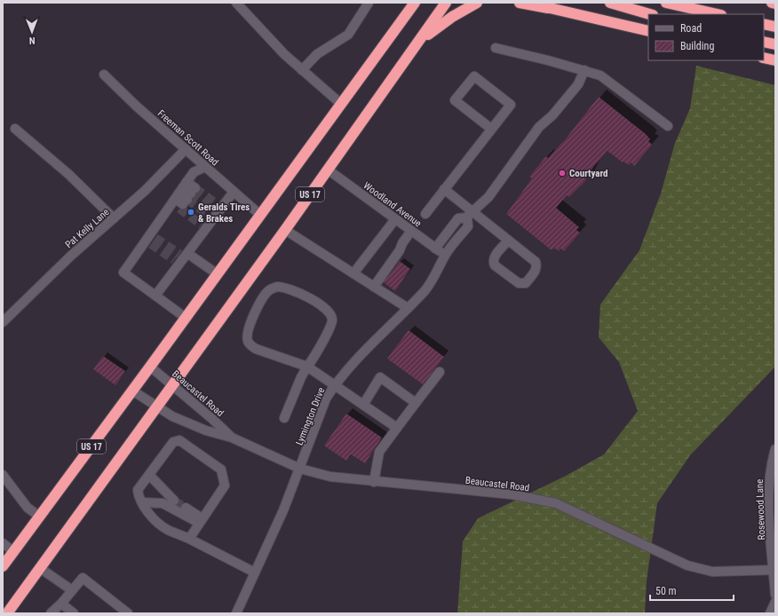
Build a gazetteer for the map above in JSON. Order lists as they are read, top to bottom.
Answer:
{
  "streets": {
    "highway": ["US 17"],
    "street": [
      "Freeman Scott Road",
      "Woodland Avenue",
      "Pat Kelly Lane",
      "Beaucastel Road",
      "Lymington Drive",
      "Rosewood Lane"
    ]
  },
  "crossings": [
    ["Freeman Scott Road", "US 17"],
    ["Freeman Scott Road", "Pat Kelly Lane"],
    ["US 17", "Woodland Avenue"],
    ["US 17", "Beaucastel Road"],
    ["Woodland Avenue", "Lymington Drive"],
    ["Beaucastel Road", "Lymington Drive"],
    ["Beaucastel Road", "Rosewood Lane"]
  ],
  "places": ["Courtyard", "Geralds Tires & Brakes"],
  "legend": ["Road", "Building"],
  "scale_bar": "50 m",
  "north": "bottom"
}
